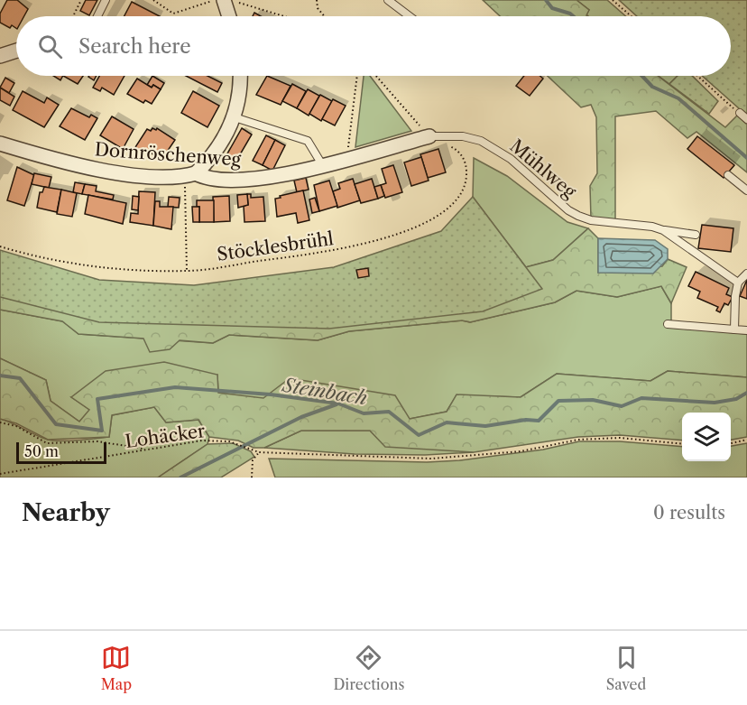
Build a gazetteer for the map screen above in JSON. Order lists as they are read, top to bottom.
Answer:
{
  "streets": {
    "street": ["Dornröschenweg"],
    "lane": ["Mühlweg"],
    "path": ["Stöcklesbrühl", "Lohäcker"]
  },
  "crossings": [
    ["Dornröschenweg", "Mühlweg"]
  ],
  "water": ["Steinbach"],
  "scale_bar": "50 m",
  "page": {
    "search": "Search here",
    "scale": "50 m",
    "heading": ["Nearby", "0 results"],
    "nav": ["Map", "Directions", "Saved"]
  }
}
